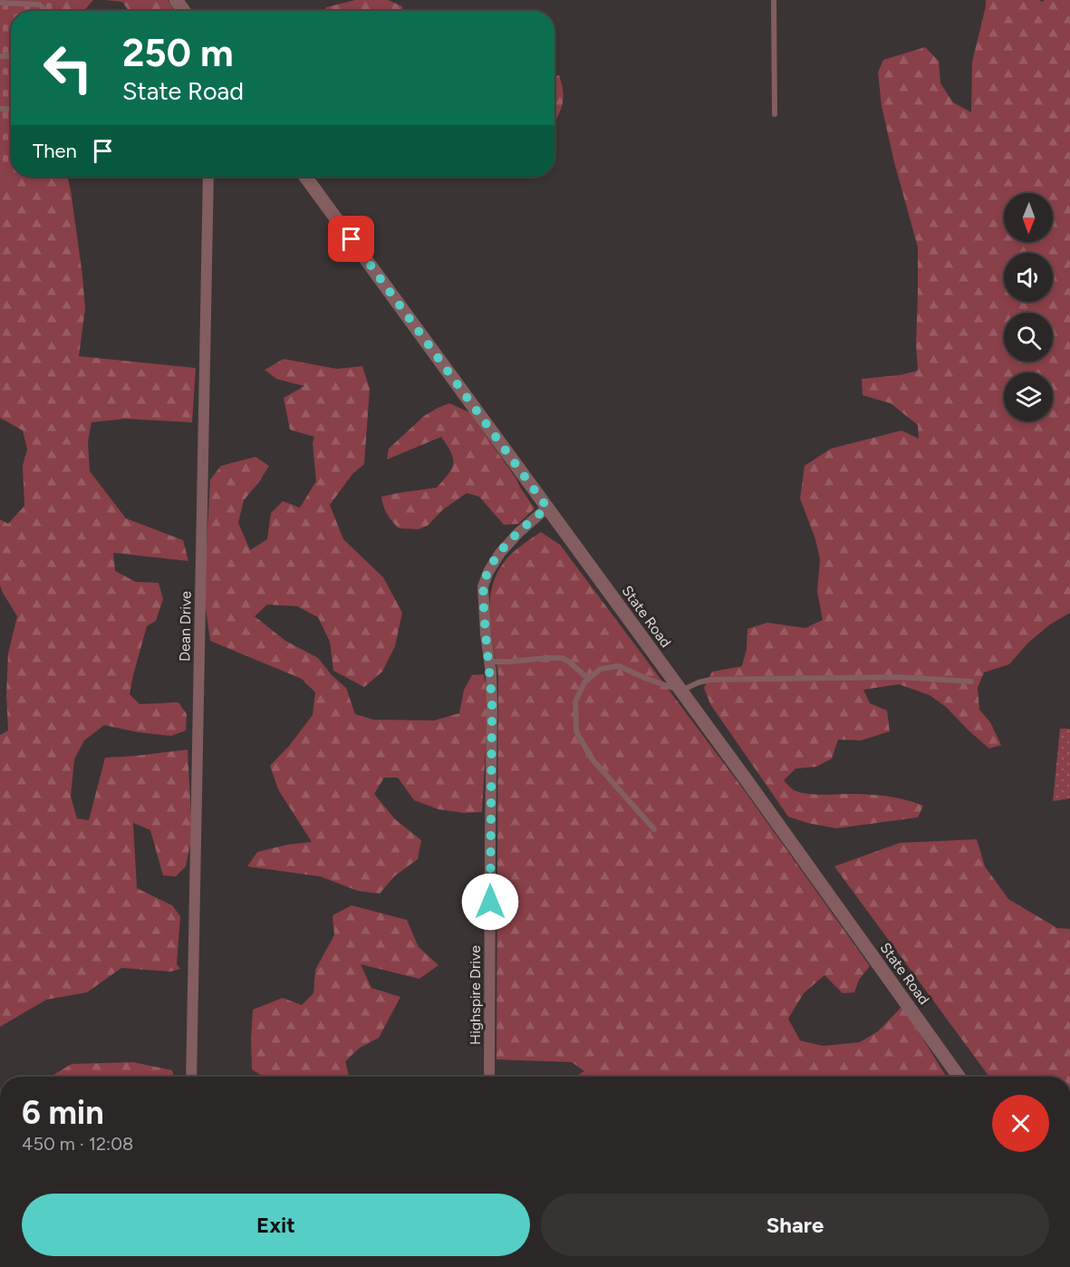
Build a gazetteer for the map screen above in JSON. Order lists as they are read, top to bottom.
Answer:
{
  "streets": {
    "street": ["State Road", "Dean Drive", "Highspire Drive"]
  },
  "crossings": [
    ["State Road", "Highspire Drive"]
  ],
  "north": "bottom",
  "page": {
    "turn": ["250 m", "State Road"],
    "then": "Then",
    "heading": ["6 min", "450 m · 12:08"],
    "buttons": ["Exit", "Share"]
  }
}
